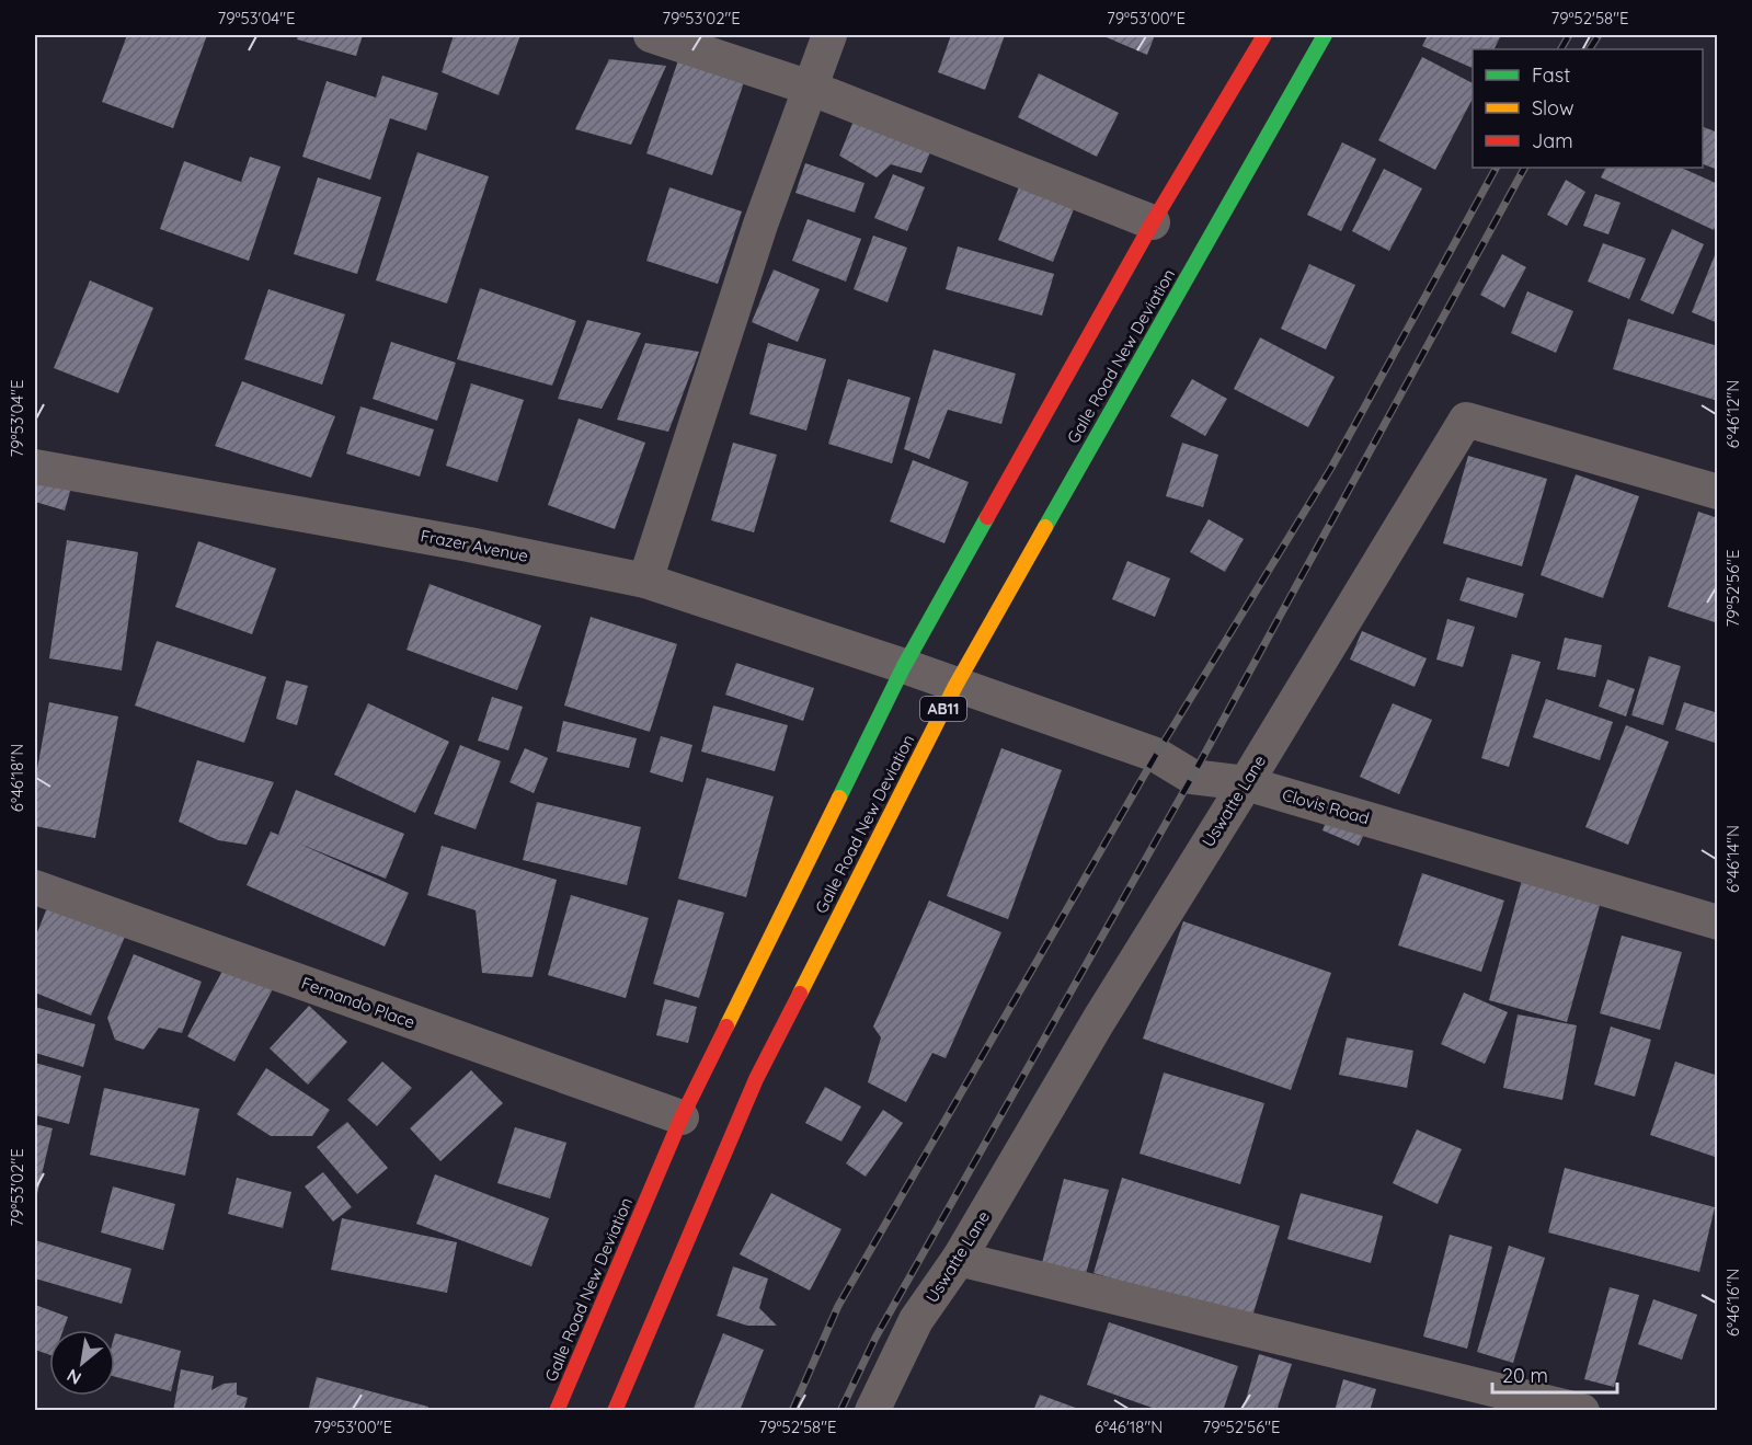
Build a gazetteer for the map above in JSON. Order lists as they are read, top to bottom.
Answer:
{
  "streets": {
    "main road": ["Galle Road New Deviation", "AB11"],
    "street": [
      "Frazer Avenue",
      "Uswatte Lane",
      "Clovis Road",
      "Fernando Place"
    ]
  },
  "crossings": [
    ["Galle Road New Deviation", "Frazer Avenue"],
    ["Galle Road New Deviation", "Clovis Road"],
    ["Galle Road New Deviation", "Fernando Place"],
    ["Frazer Avenue", "Clovis Road"],
    ["Uswatte Lane", "Clovis Road"]
  ],
  "legend": ["Fast", "Slow", "Jam"],
  "scale_bar": "20 m",
  "north": "bottom left",
  "coordinates": [
    "79°53'04\"E",
    "79°53'02\"E",
    "79°53'00\"E",
    "79°52'58\"E",
    "6°46'12\"N",
    "79°52'56\"E",
    "6°46'18\"N",
    "6°46'14\"N",
    "6°46'16\"N"
  ]
}
